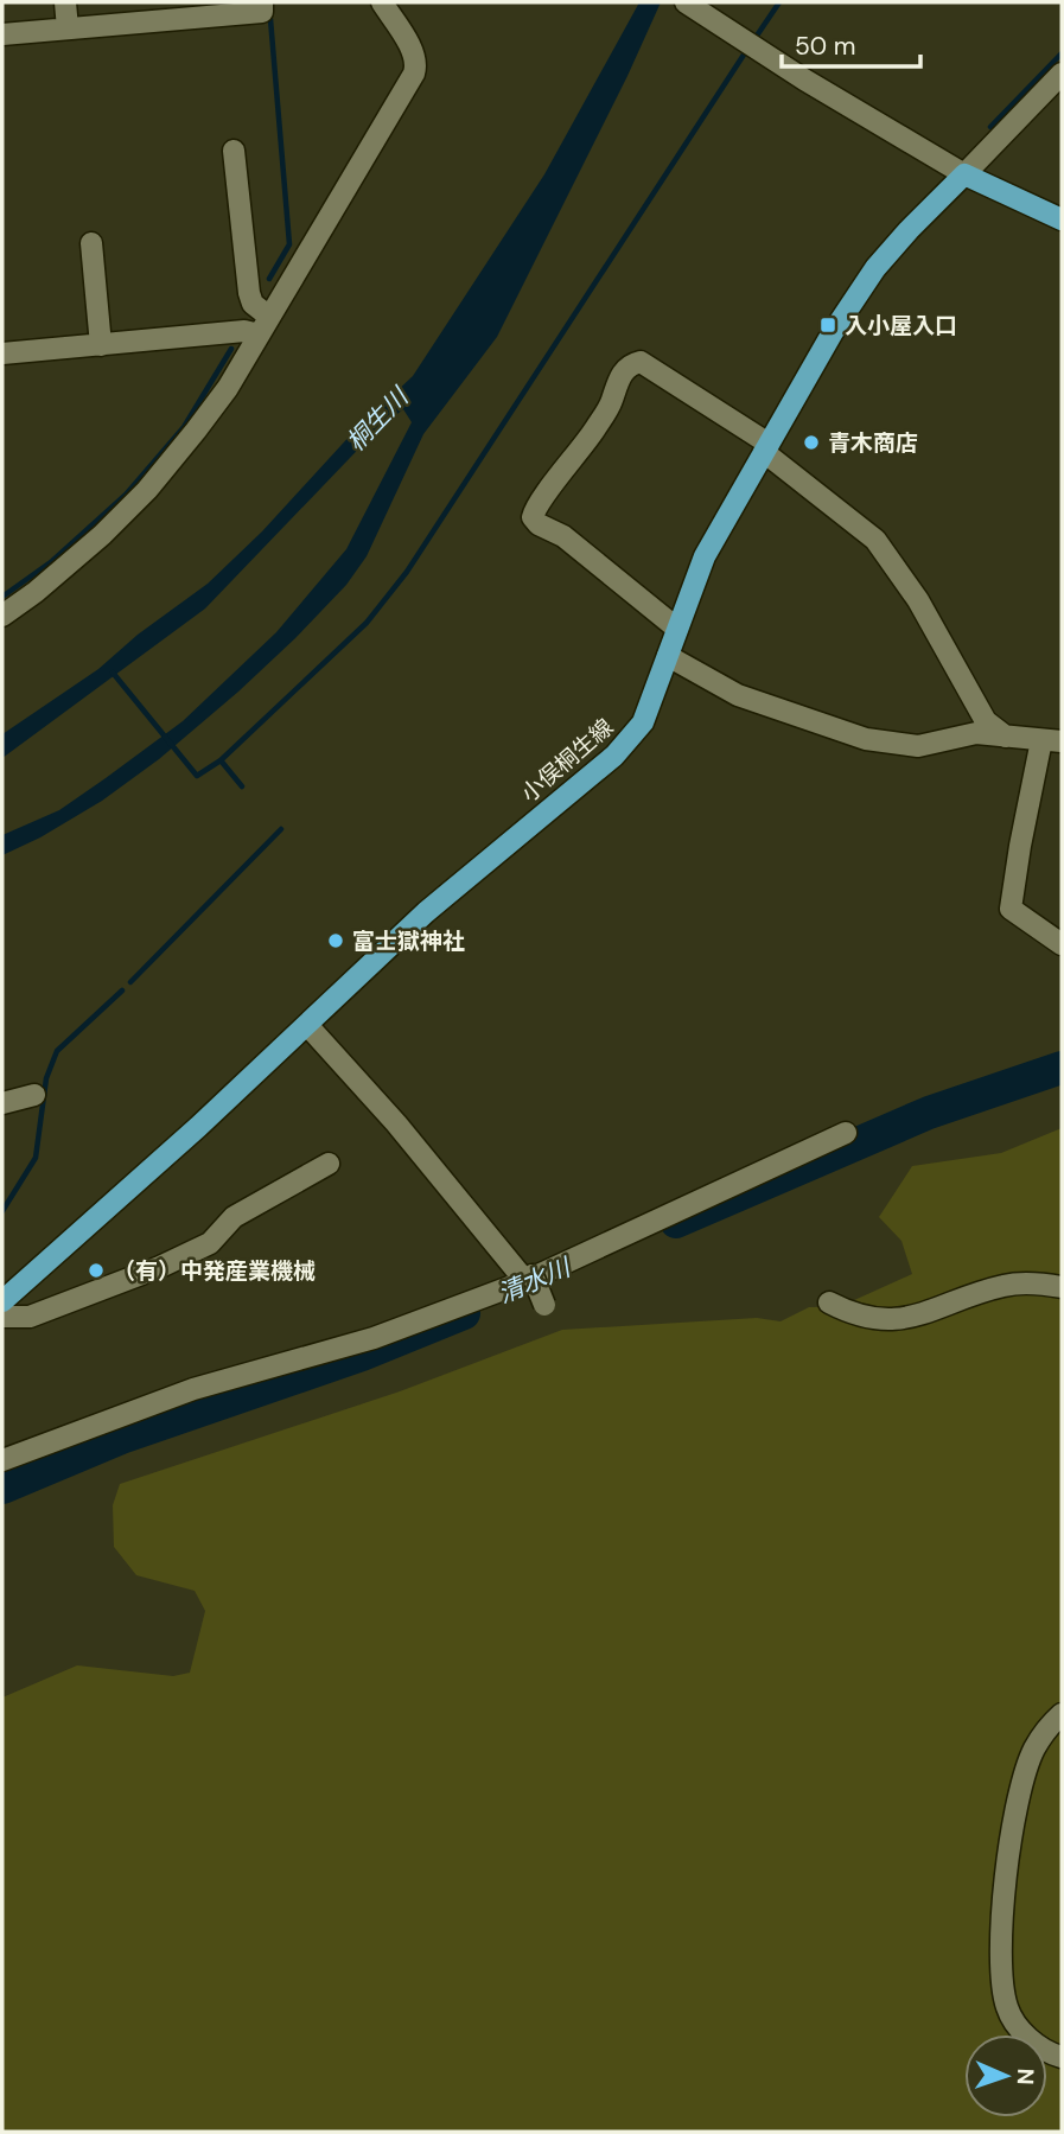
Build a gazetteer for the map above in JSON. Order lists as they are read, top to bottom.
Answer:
{
  "streets": {
    "main road": ["小俣桐生線"]
  },
  "water": ["桐生川", "清水川"],
  "places": {
    "transit": ["入小屋入口"],
    "other": ["青木商店", "富士獄神社", "（有）中発産業機械"]
  },
  "scale_bar": "50 m",
  "north": "right"
}
